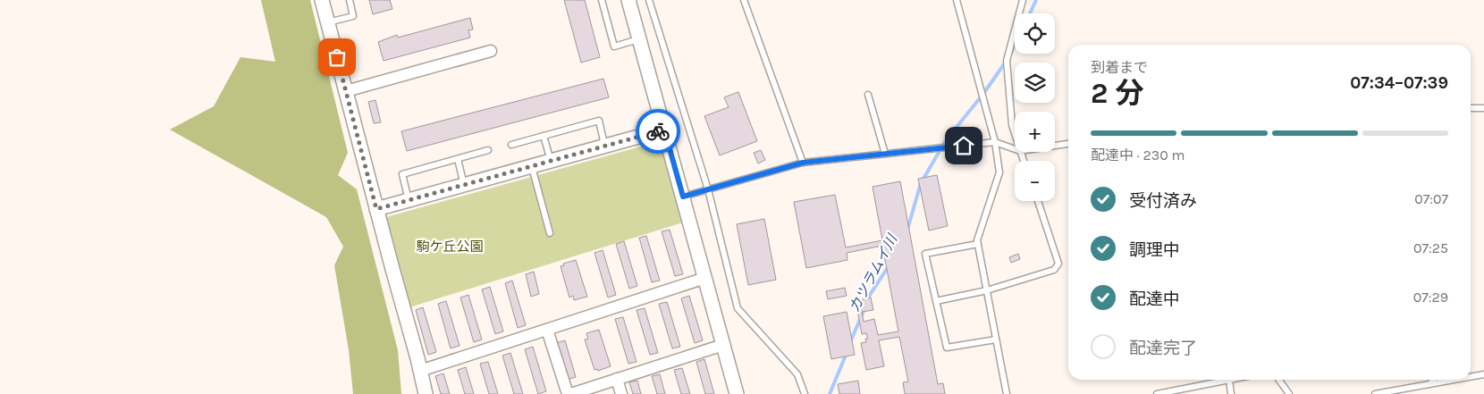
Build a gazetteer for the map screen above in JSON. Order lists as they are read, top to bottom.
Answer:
{
  "water": ["カツラムイ川"],
  "parks": ["駒ケ丘公園"],
  "page": {
    "map_buttons": ["+", "−"],
    "heading": ["2 分", "到着まで", "07:34–07:39"],
    "bar": "配達中 · 230 m",
    "list": [
      ["受付済み", "07:07"],
      ["調理中", "07:25"],
      ["配達中", "07:29"],
      "配達完了"
    ]
  }
}
